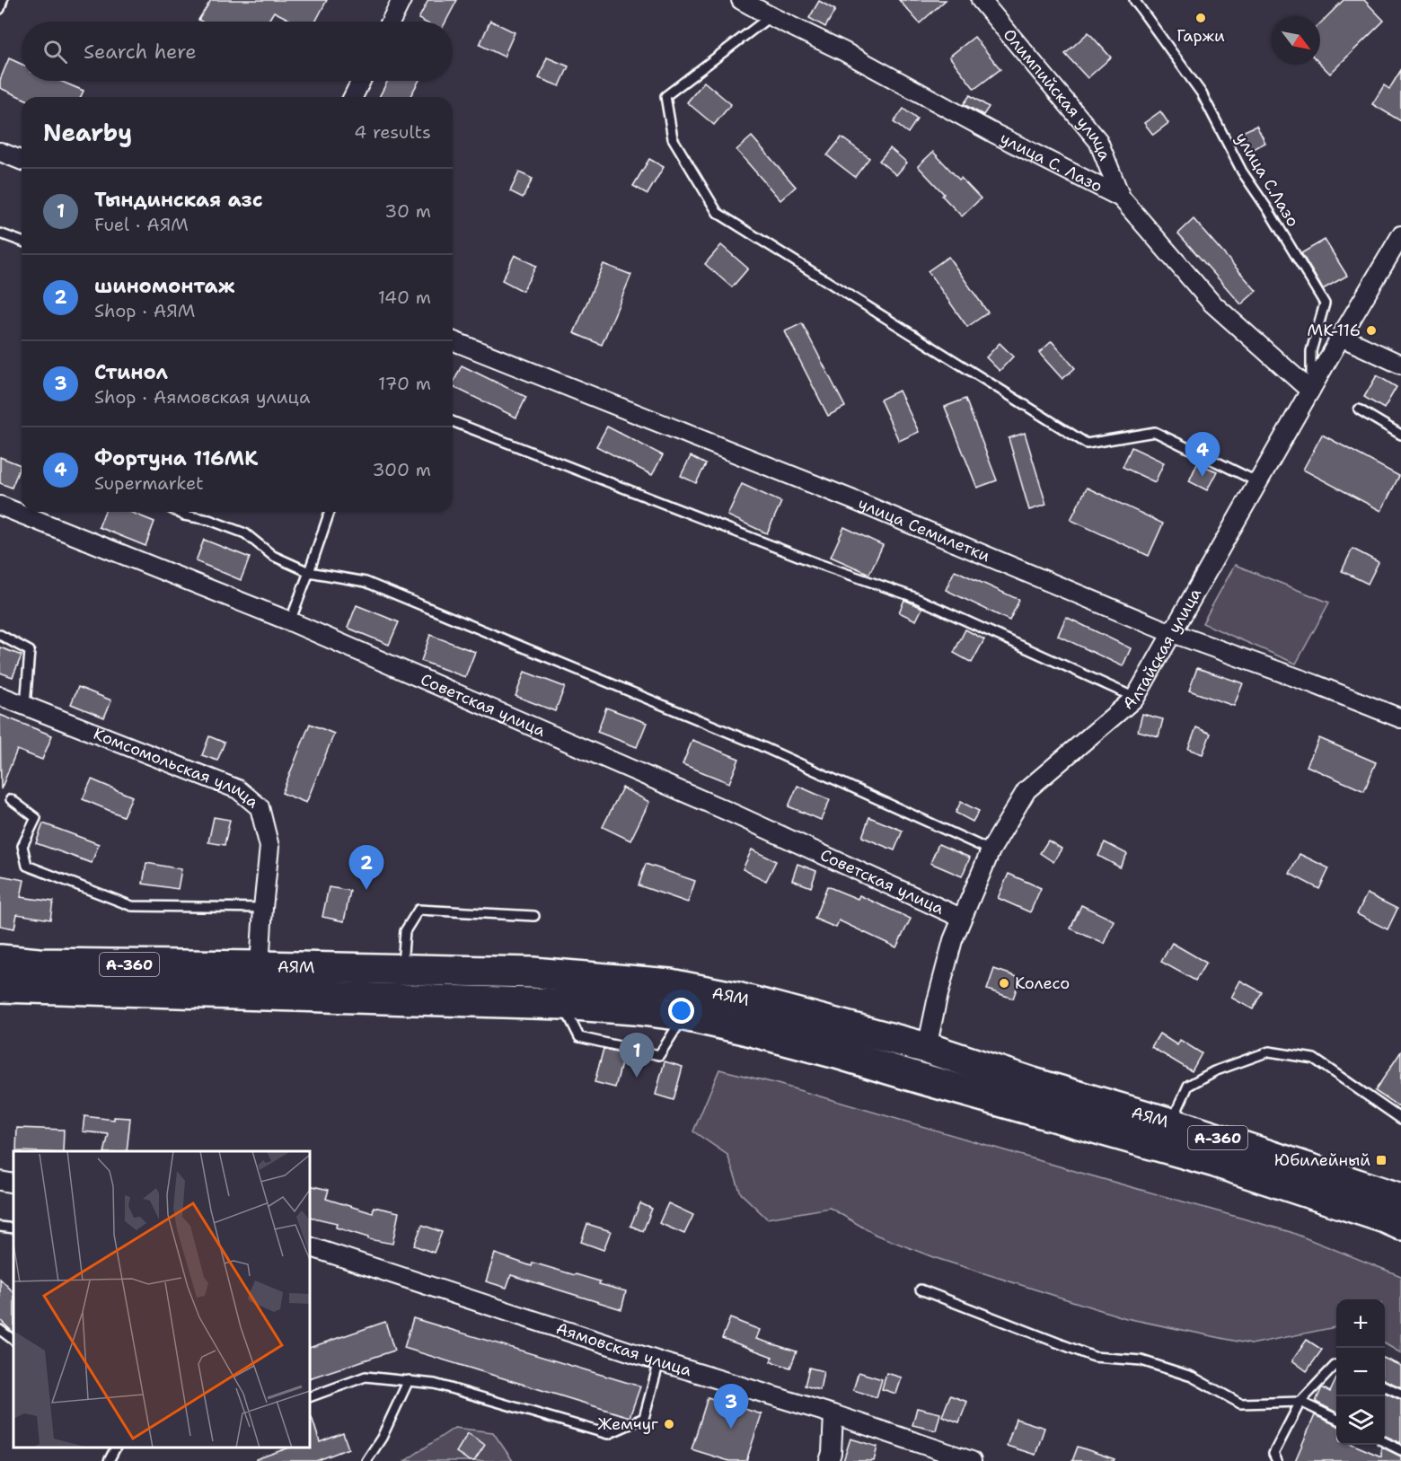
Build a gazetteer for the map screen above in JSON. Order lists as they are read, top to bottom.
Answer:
{
  "streets": {
    "highway": ["А-360", "АЯМ"],
    "street": [
      "Олимпийская улица",
      "улица С. Лазо",
      "улица Семилетки",
      "Алтайская улица",
      "Советская улица",
      "Комсомольская улица",
      "Аямовская улица"
    ],
    "lane": ["улица С.Лазо"]
  },
  "crossings": [
    ["Олимпийская улица", "улица С. Лазо"],
    ["улица С. Лазо", "улица С.Лазо"],
    ["улица С. Лазо", "Алтайская улица"],
    ["улица С.Лазо", "Алтайская улица"],
    ["улица Семилетки", "Алтайская улица"],
    ["Алтайская улица", "Советская улица"],
    ["Алтайская улица", "АЯМ"],
    ["Комсомольская улица", "АЯМ"]
  ],
  "places": {
    "other": [
      "Гаржи",
      "МК-116",
      "Колесо",
      "Жемчуг"
    ],
    "transit": ["Юбилейный"]
  },
  "north": "bottom right",
  "page": {
    "search": "Search here",
    "heading": ["Nearby", "4 results"],
    "list": [
      {
        "mark": "1",
        "name": "Тындинская азс",
        "note": "Fuel · АЯМ",
        "value": "30 m"
      },
      {
        "mark": "2",
        "name": "шиномонтаж",
        "note": "Shop · АЯМ",
        "value": "140 m"
      },
      {
        "mark": "3",
        "name": "Стинол",
        "note": "Shop · Аямовская улица",
        "value": "170 m"
      },
      {
        "mark": "4",
        "name": "Фортуна 116МК",
        "note": "Supermarket",
        "value": "300 m"
      }
    ],
    "pins": [
      "4",
      "2",
      "1",
      "3"
    ],
    "map_buttons": ["+", "−"]
  }
}
